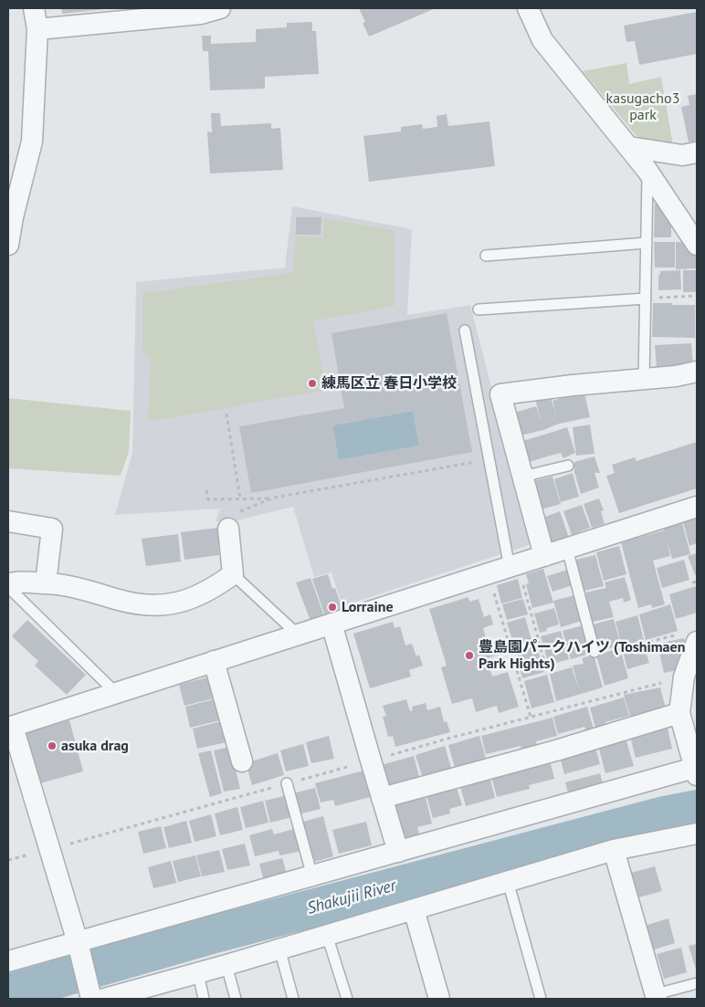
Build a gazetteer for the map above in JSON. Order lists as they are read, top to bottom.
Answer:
{
  "water": ["Shakujii River"],
  "parks": ["kasugacho3 park"],
  "places": [
    "練馬区立 春日小学校",
    "Lorraine",
    "豊島園パークハイツ (Toshimaen Park Hights)",
    "asuka drag"
  ]
}
